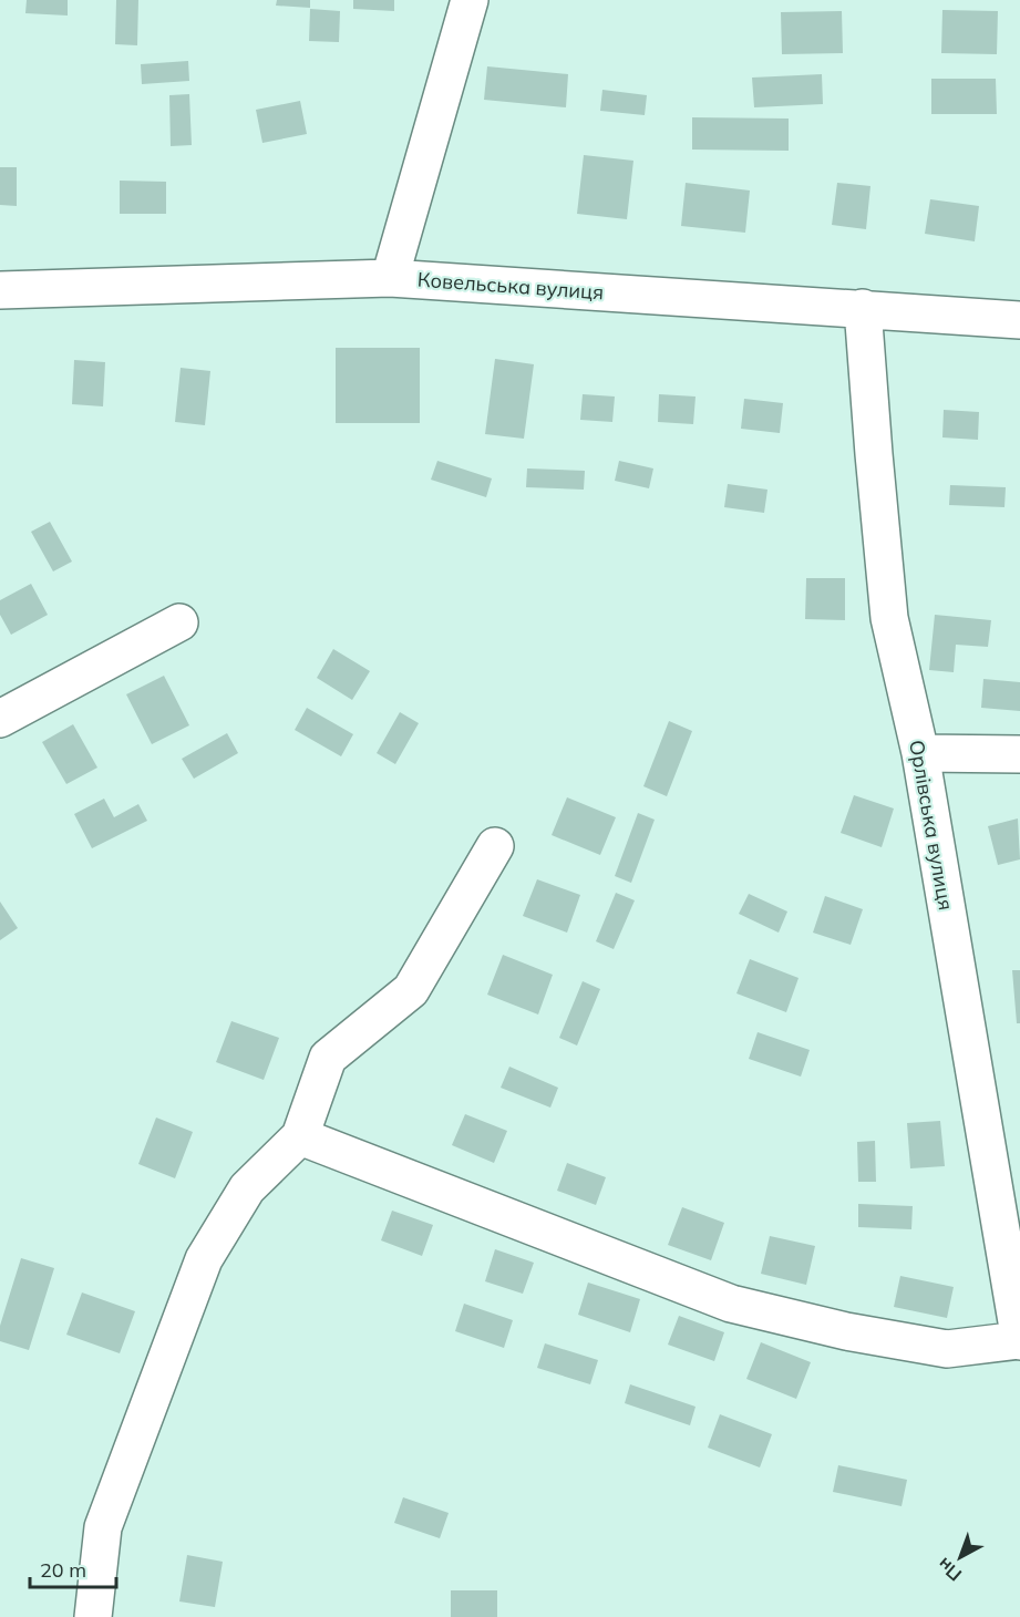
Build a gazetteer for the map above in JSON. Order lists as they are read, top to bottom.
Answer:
{
  "streets": {
    "street": ["Ковельська вулиця", "Орлівська вулиця"]
  },
  "crossings": [
    ["Ковельська вулиця", "Орлівська вулиця"]
  ],
  "scale_bar": "20 m",
  "north": "bottom left"
}
